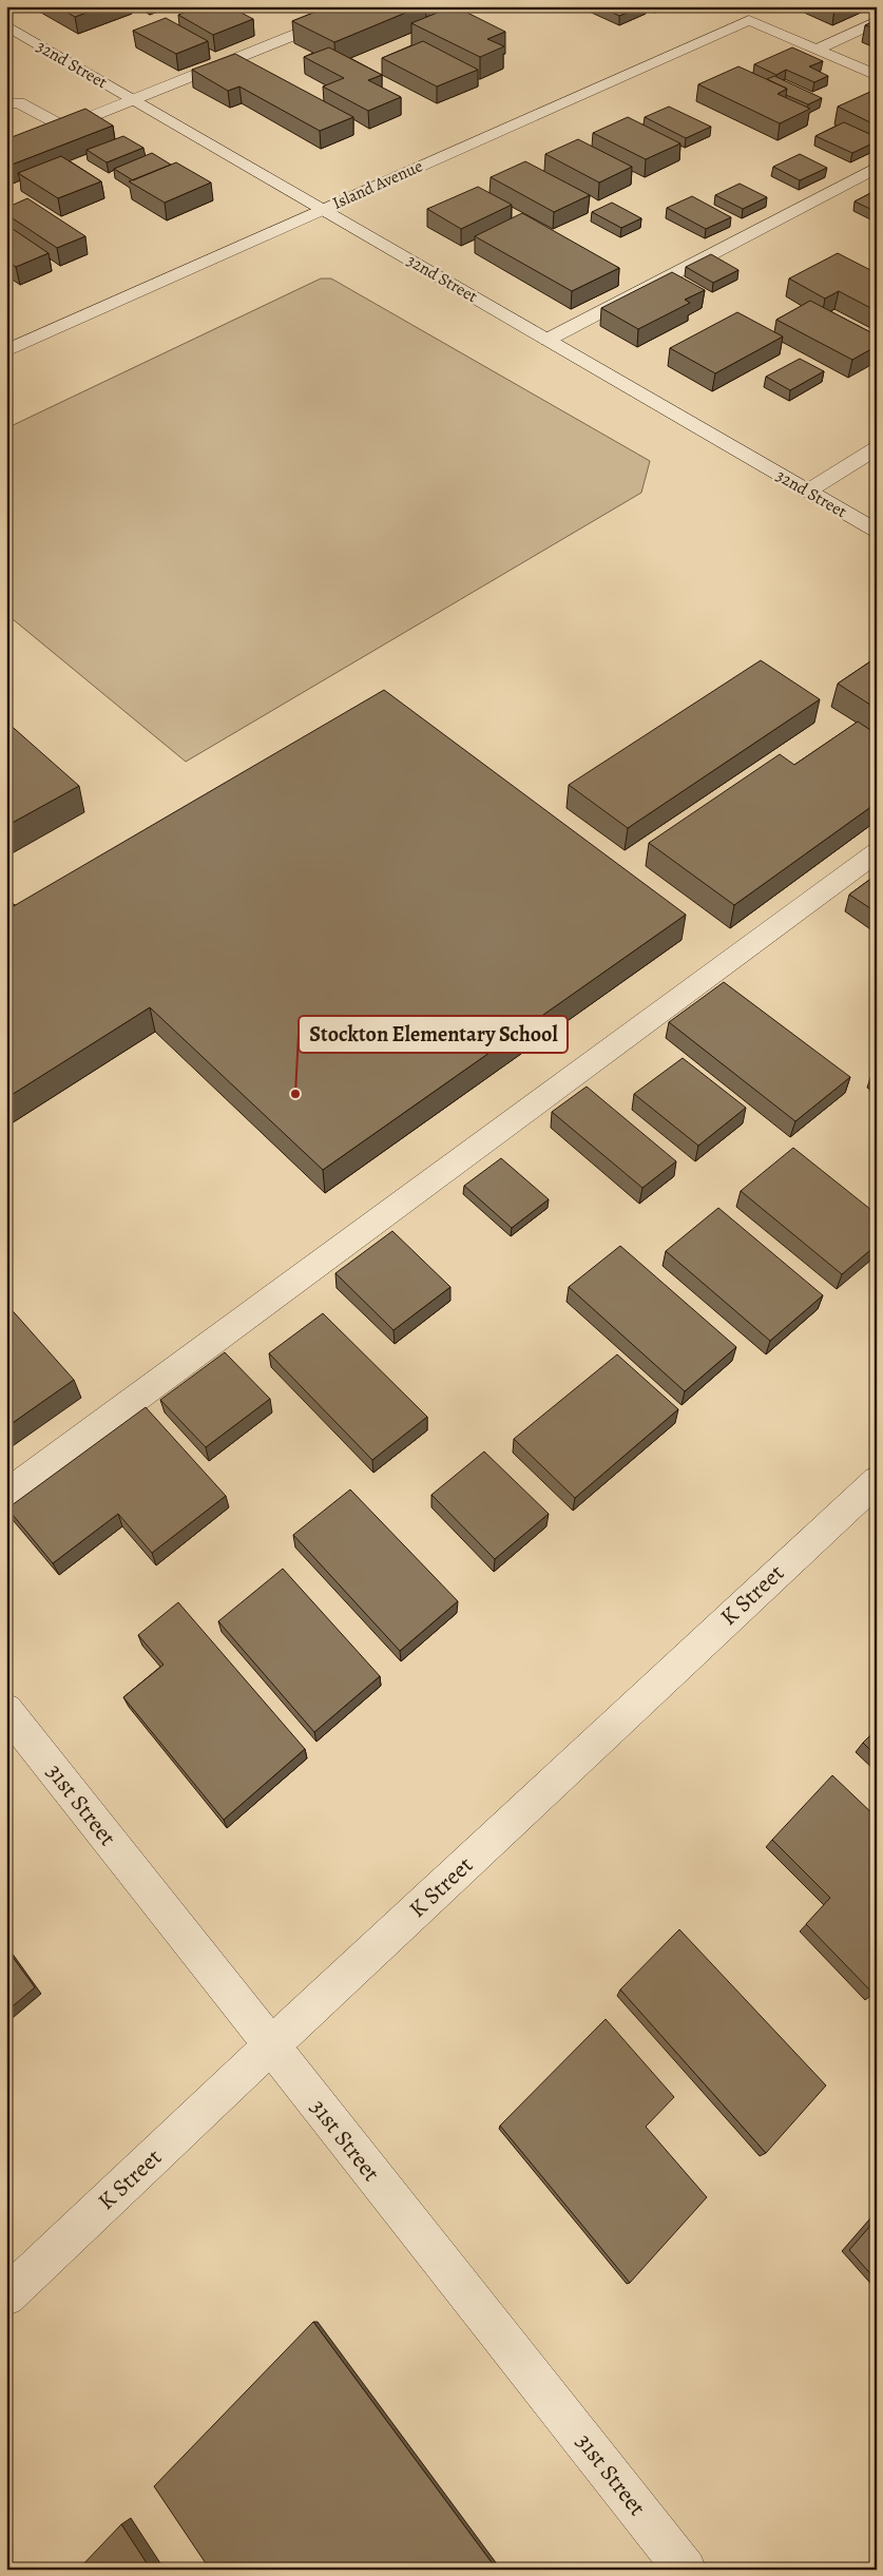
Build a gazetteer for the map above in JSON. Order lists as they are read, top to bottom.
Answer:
{
  "streets": {
    "street": [
      "32nd Street",
      "Island Avenue",
      "K Street",
      "31st Street"
    ]
  },
  "crossings": [
    ["32nd Street", "Island Avenue"],
    ["K Street", "31st Street"]
  ],
  "places": ["Stockton Elementary School"]
}
